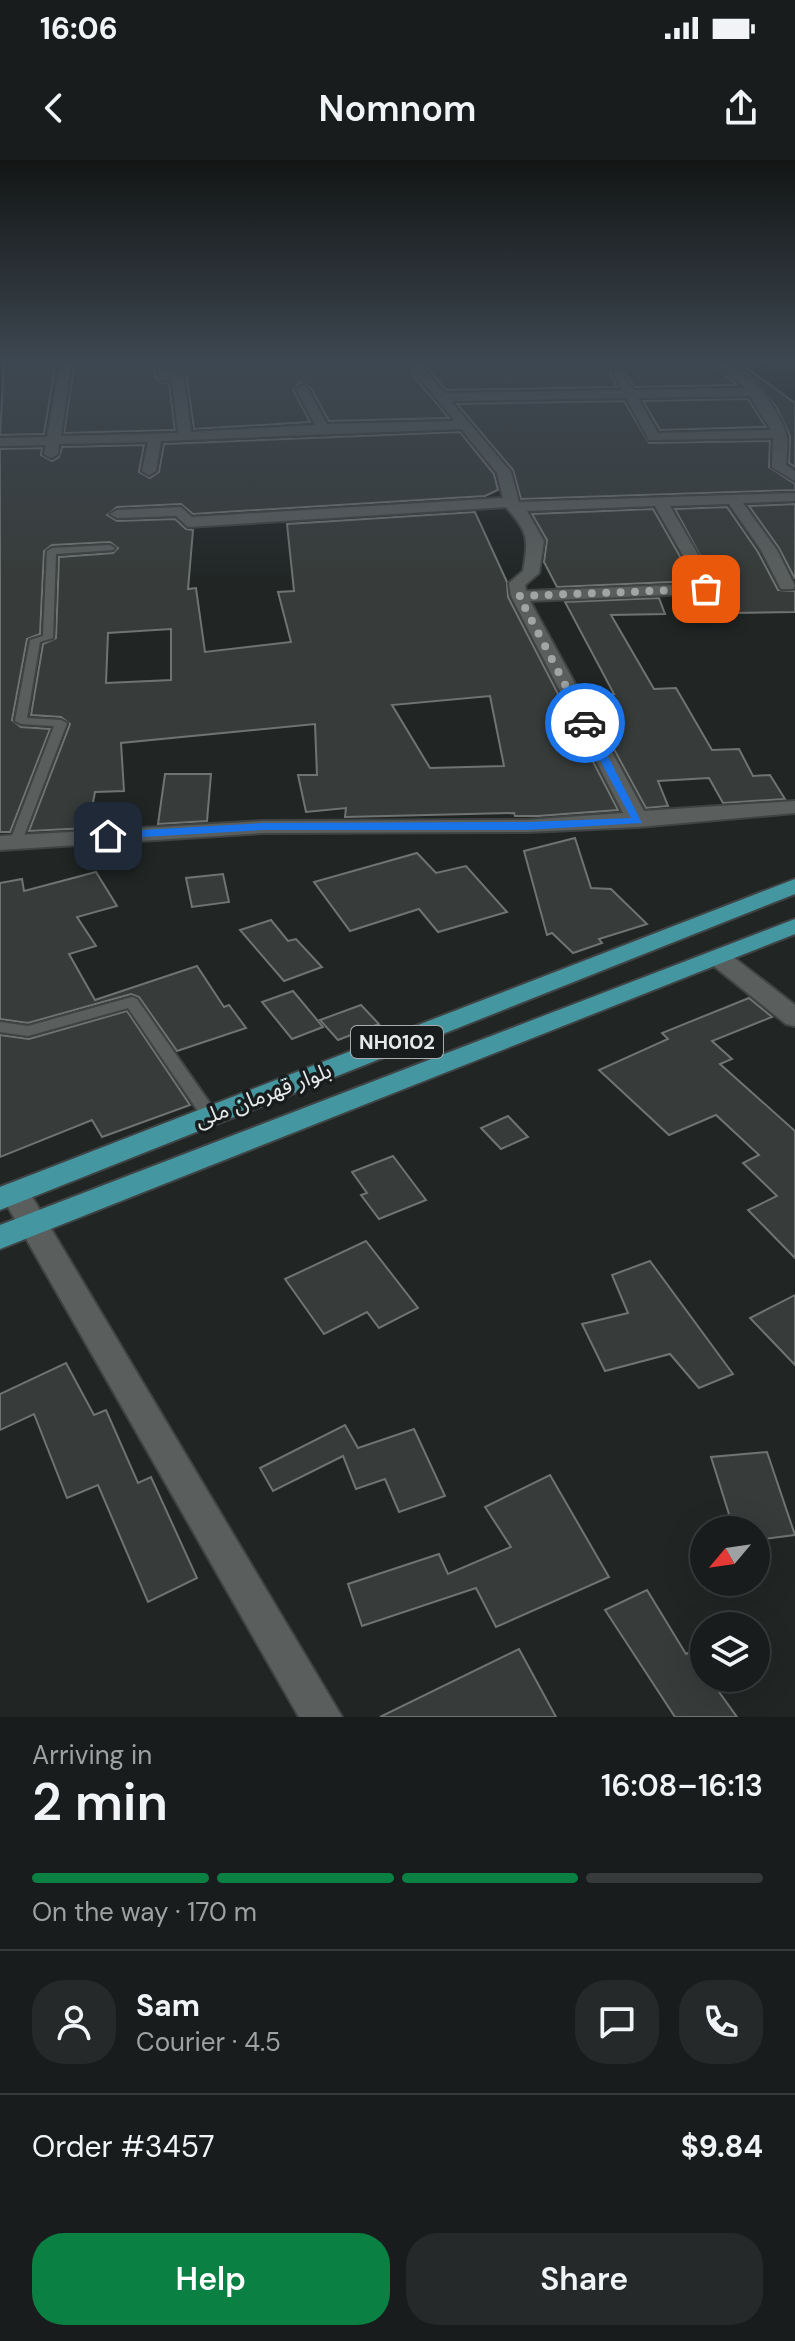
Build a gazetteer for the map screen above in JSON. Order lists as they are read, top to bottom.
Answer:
{
  "streets": {
    "highway": ["NH0102", "بلوار قهرمان ملی"]
  },
  "north": "bottom left",
  "page": {
    "status": "16:06",
    "header": "Nomnom",
    "heading": ["2 min", "Arriving in", "16:08–16:13"],
    "panel": [
      "Sam",
      "Courier · 4.5",
      "Order #3457",
      "$9.84"
    ],
    "bar": "On the way · 170 m",
    "buttons": ["Help", "Share"]
  }
}
